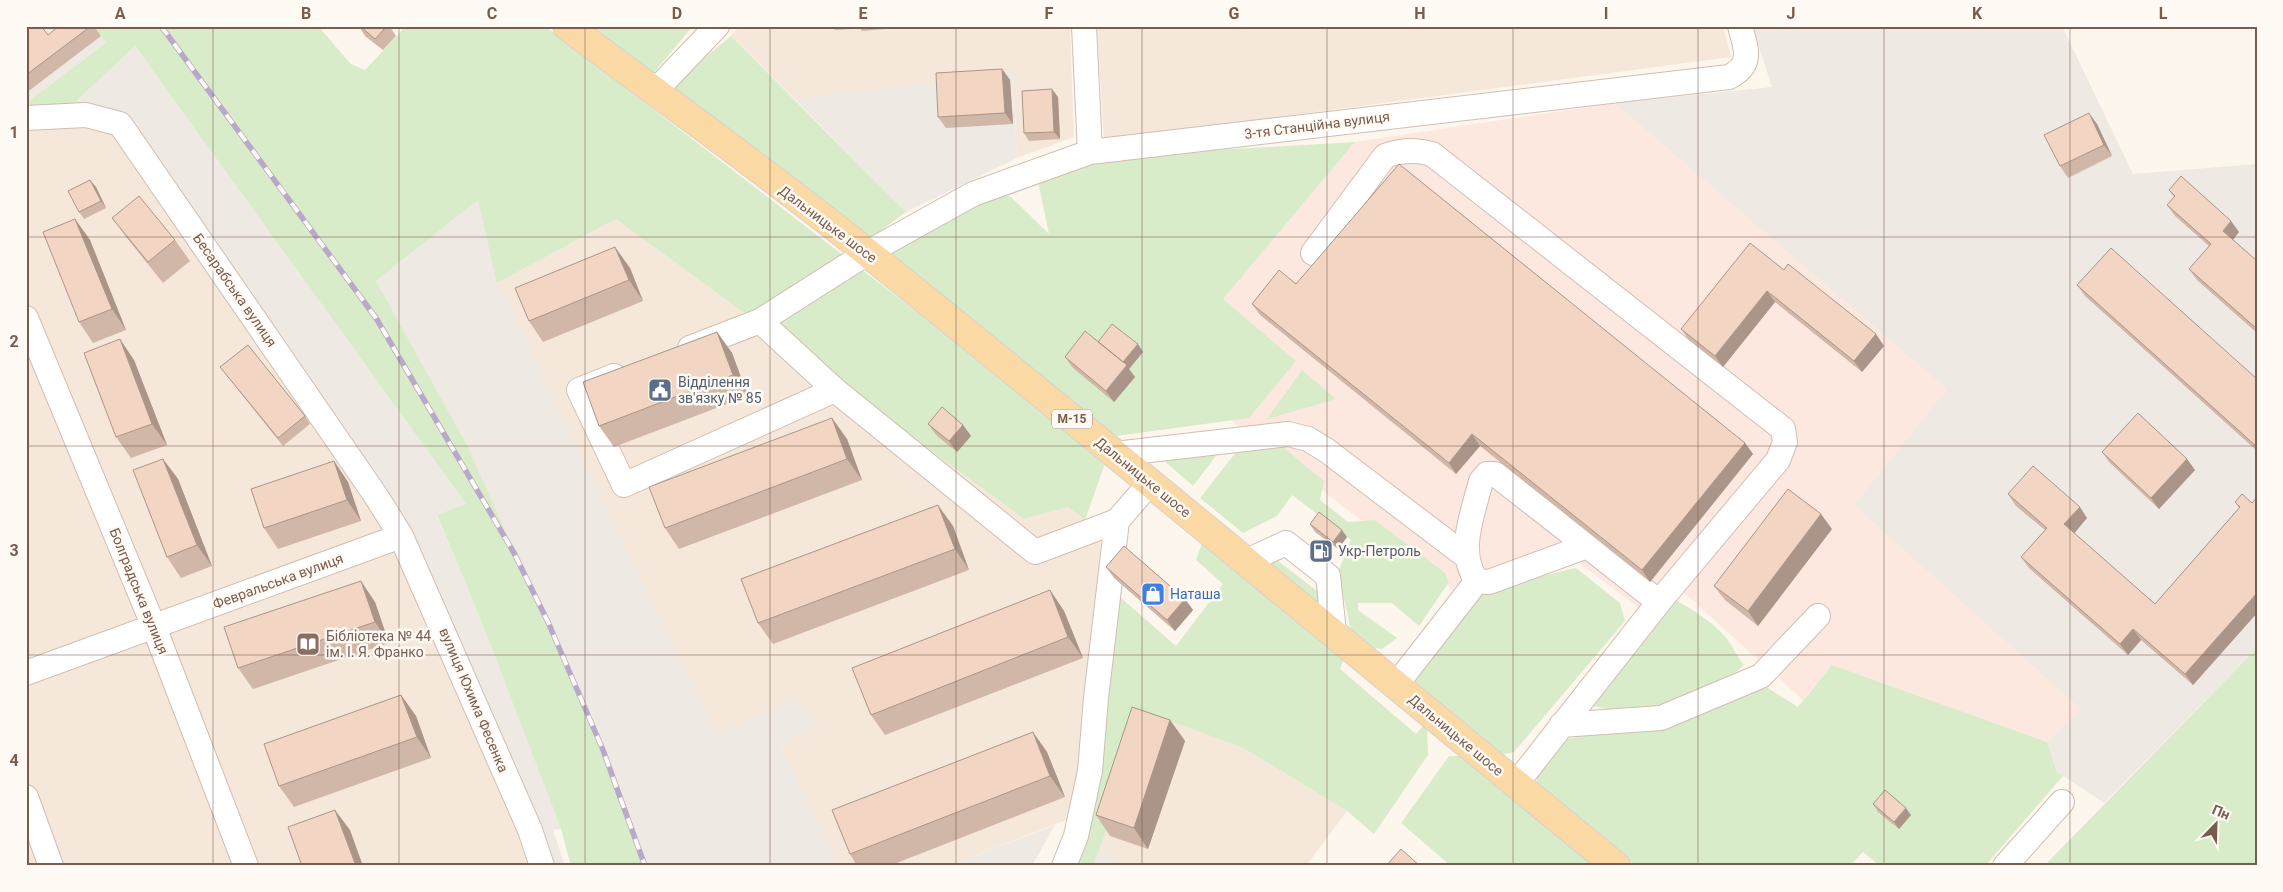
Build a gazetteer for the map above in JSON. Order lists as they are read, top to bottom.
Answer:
{
  "streets": {
    "main road": ["Дальницьке шосе", "М-15"],
    "street": [
      "3-тя Станційна вулиця",
      "Бесарабська вулиця",
      "Февральська вулиця",
      "Болградська вулиця",
      "вулиця Юхима Фесенка"
    ]
  },
  "crossings": [
    ["3-тя Станційна вулиця", "Дальницьке шосе"],
    ["Бесарабська вулиця", "Февральська вулиця"],
    ["Бесарабська вулиця", "вулиця Юхима Фесенка"],
    ["Февральська вулиця", "Болградська вулиця"],
    ["Февральська вулиця", "вулиця Юхима Фесенка"]
  ],
  "places": {
    "public building": ["Відділення зв'язку № 85"],
    "fuel station": ["Укр-Петроль"],
    "shop": ["Наташа"],
    "library": ["Бібліотека № 44 ім. І. Я. Франко"]
  },
  "north": "top right",
  "grid": {
    "columns": [
      "A",
      "B",
      "C",
      "D",
      "E",
      "F",
      "G",
      "H",
      "I",
      "J",
      "K",
      "L"
    ],
    "rows": [
      "1",
      "2",
      "3",
      "4"
    ]
  }
}
